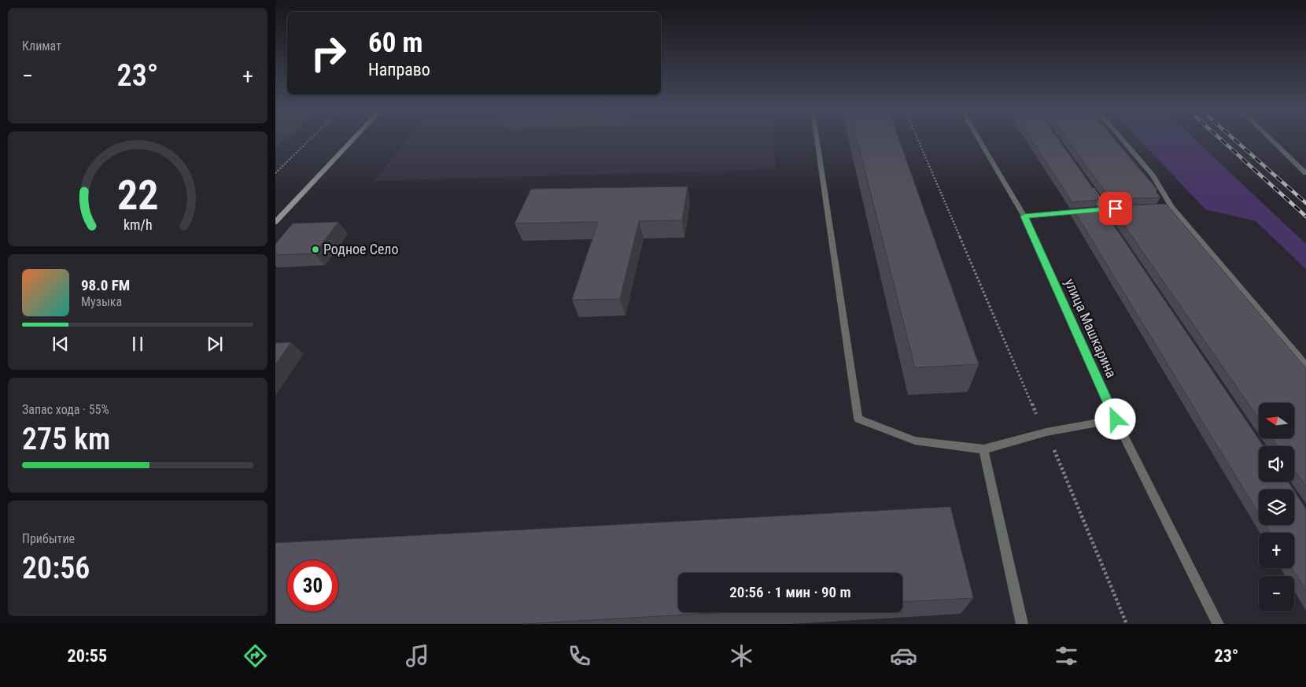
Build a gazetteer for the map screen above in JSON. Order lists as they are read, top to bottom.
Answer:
{
  "streets": {
    "street": ["улица Машкарина"]
  },
  "places": ["Родное Село"],
  "north": "left",
  "page": {
    "tile": [
      "Климат",
      ["Запас хода · 55%", "275 km"],
      ["Прибытие", "20:56"]
    ],
    "turn": ["60 m", "Направо"],
    "heat": ["−", "23°", "+"],
    "song": ["98.0 FM", "Музыка"],
    "map_buttons": ["+", "−"],
    "limit": "30",
    "trip": "20:56 · 1 мин · 90 m",
    "tabs": ["20:55", "23°"],
    "gauge": ["22", "km/h"]
  }
}
